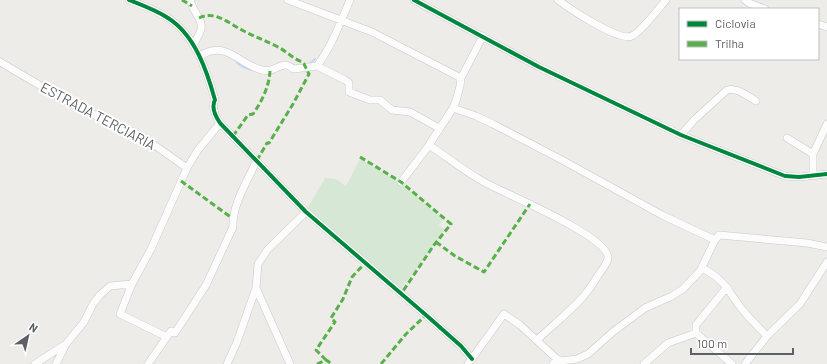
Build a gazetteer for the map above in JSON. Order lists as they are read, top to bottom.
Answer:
{
  "streets": {
    "street": ["ESTRADA TERCIARIA"]
  },
  "legend": ["Ciclovia", "Trilha"],
  "scale_bar": "100 m",
  "north": "top right"
}
